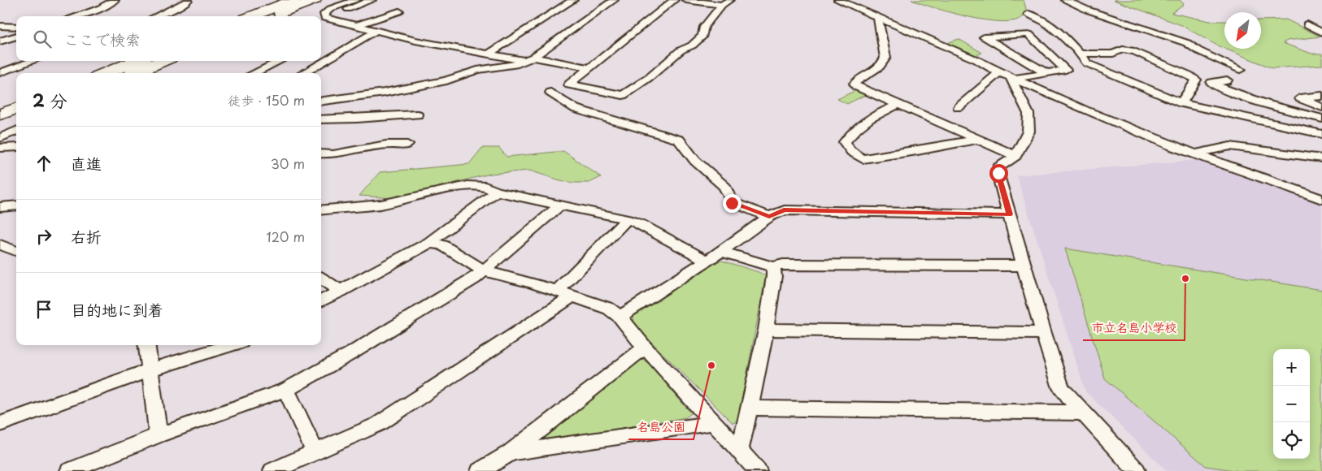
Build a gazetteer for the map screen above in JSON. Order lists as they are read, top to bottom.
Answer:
{
  "places": ["市立名島小学校", "名島公園"],
  "north": "bottom left",
  "page": {
    "search": "ここで検索",
    "heading": ["2 分", "徒歩 · 150 m"],
    "list": [
      ["直進", "30 m"],
      ["右折", "120 m"],
      "目的地に到着"
    ],
    "map_buttons": ["+", "−"]
  }
}
